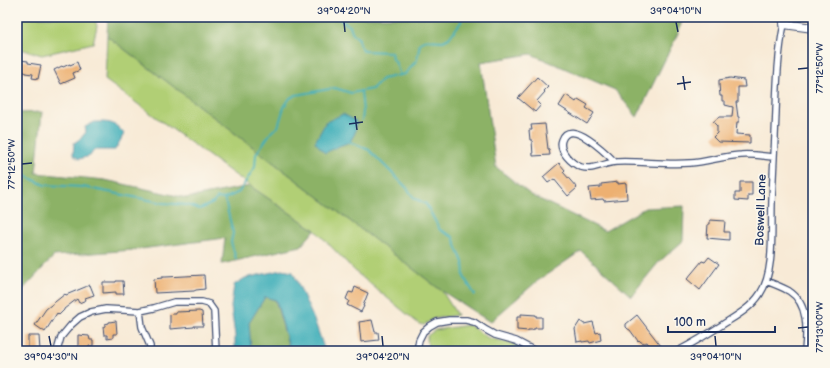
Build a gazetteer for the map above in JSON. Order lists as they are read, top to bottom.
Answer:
{
  "streets": {
    "street": ["Boswell Lane"]
  },
  "scale_bar": "100 m",
  "coordinates": [
    "39°04'20\"N",
    "39°04'10\"N",
    "77°12'50\"W",
    "77°13'00\"W",
    "39°04'30\"N"
  ]
}
